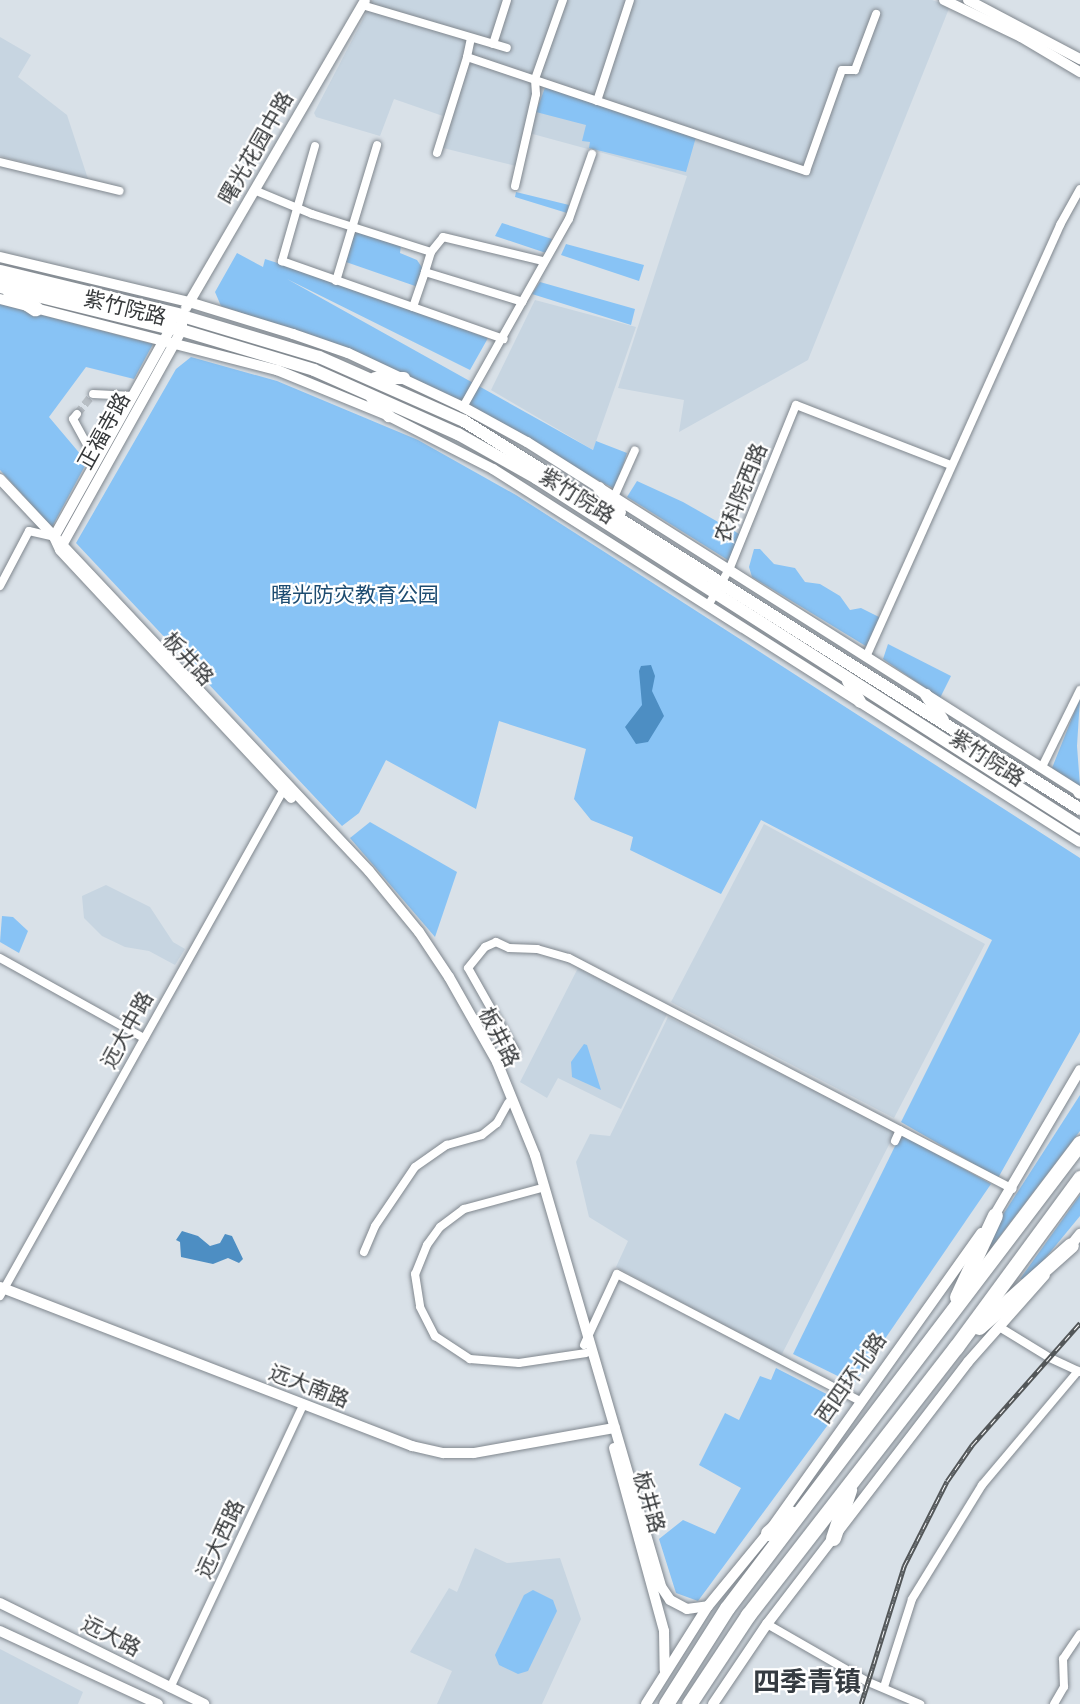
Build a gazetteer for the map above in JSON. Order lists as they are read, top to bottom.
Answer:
{
  "streets": {
    "highway": ["紫竹院路", "西四环北路"],
    "street": [
      "曙光花园中路",
      "正福寺路",
      "农科院西路",
      "板井路",
      "远大中路",
      "远大南路",
      "远大西路",
      "远大路"
    ]
  },
  "crossings": [
    ["曙光花园中路", "紫竹院路"],
    ["曙光花园中路", "正福寺路"],
    ["紫竹院路", "正福寺路"],
    ["紫竹院路", "农科院西路"],
    ["正福寺路", "板井路"],
    ["板井路", "远大中路"],
    ["板井路", "西四环北路"],
    ["板井路", "远大南路"],
    ["远大中路", "远大南路"],
    ["远大南路", "远大西路"],
    ["远大西路", "远大路"]
  ],
  "districts": ["四季青镇"],
  "parks": ["曙光防灾教育公园"]
}
